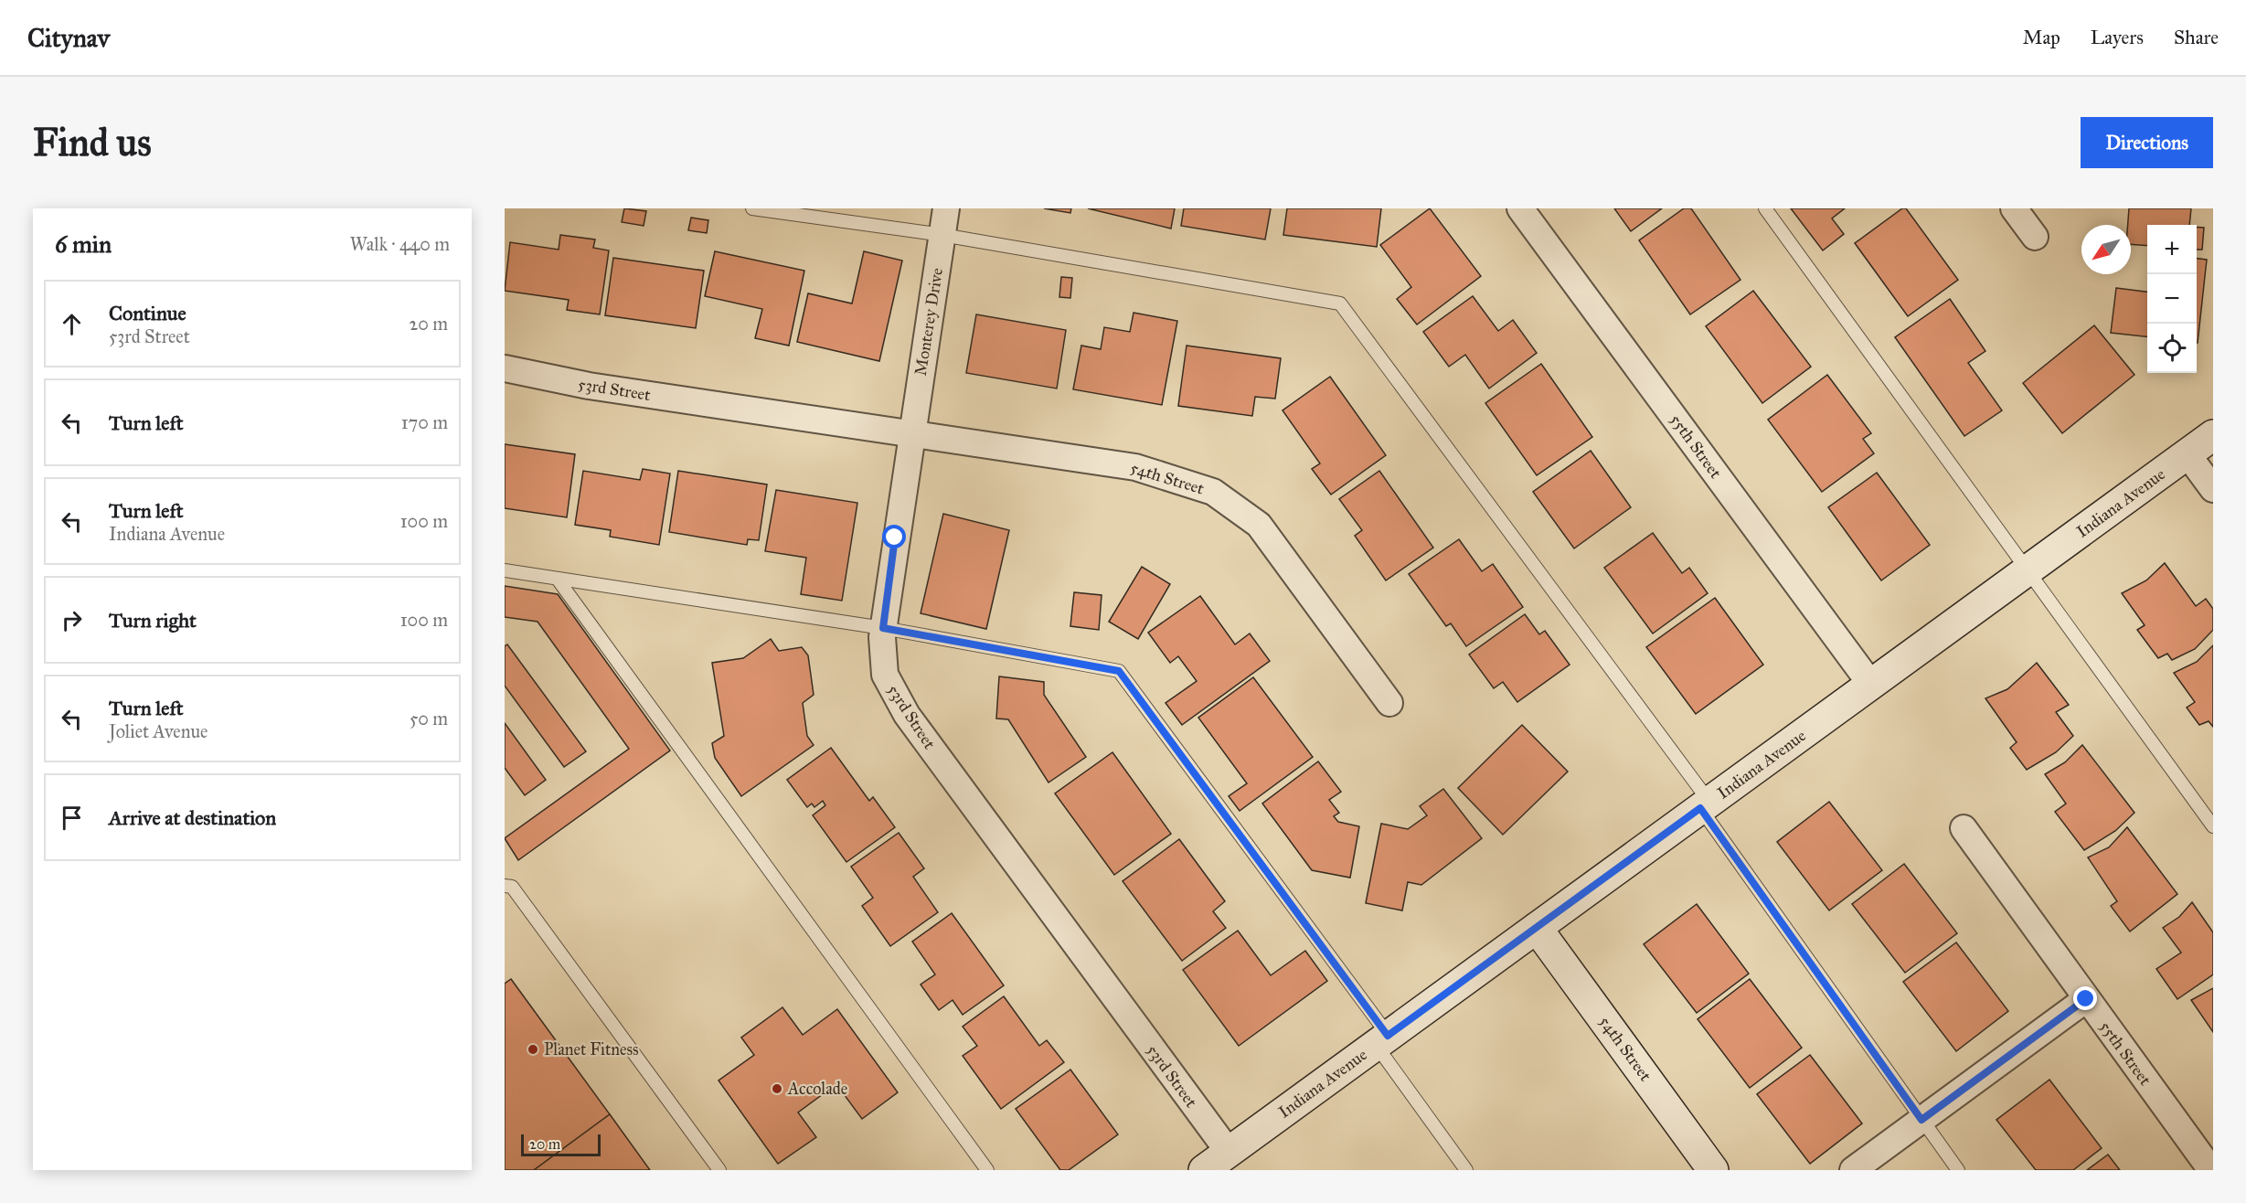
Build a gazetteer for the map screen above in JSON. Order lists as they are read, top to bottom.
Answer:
{
  "streets": {
    "main road": ["54th Street", "Indiana Avenue"],
    "street": ["Monterey Drive", "53rd Street", "55th Street"]
  },
  "crossings": [
    ["Monterey Drive", "53rd Street"],
    ["Monterey Drive", "54th Street"],
    ["53rd Street", "54th Street"],
    ["53rd Street", "Indiana Avenue"],
    ["55th Street", "Indiana Avenue"],
    ["54th Street", "Indiana Avenue"]
  ],
  "places": ["Planet Fitness", "Accolade"],
  "scale_bar": "20 m",
  "north": "bottom left",
  "page": {
    "header": "Citynav",
    "nav": ["Map", "Layers", "Share"],
    "buttons": "Directions",
    "title": "Find us",
    "heading": ["6 min", "Walk · 440 m"],
    "map_buttons": ["+", "−"],
    "list": [
      ["Continue", "53rd Street", "20 m"],
      ["Turn left", "170 m"],
      ["Turn left", "Indiana Avenue", "100 m"],
      ["Turn right", "100 m"],
      ["Turn left", "Joliet Avenue", "50 m"],
      "Arrive at destination"
    ],
    "scale": "20 m"
  }
}
